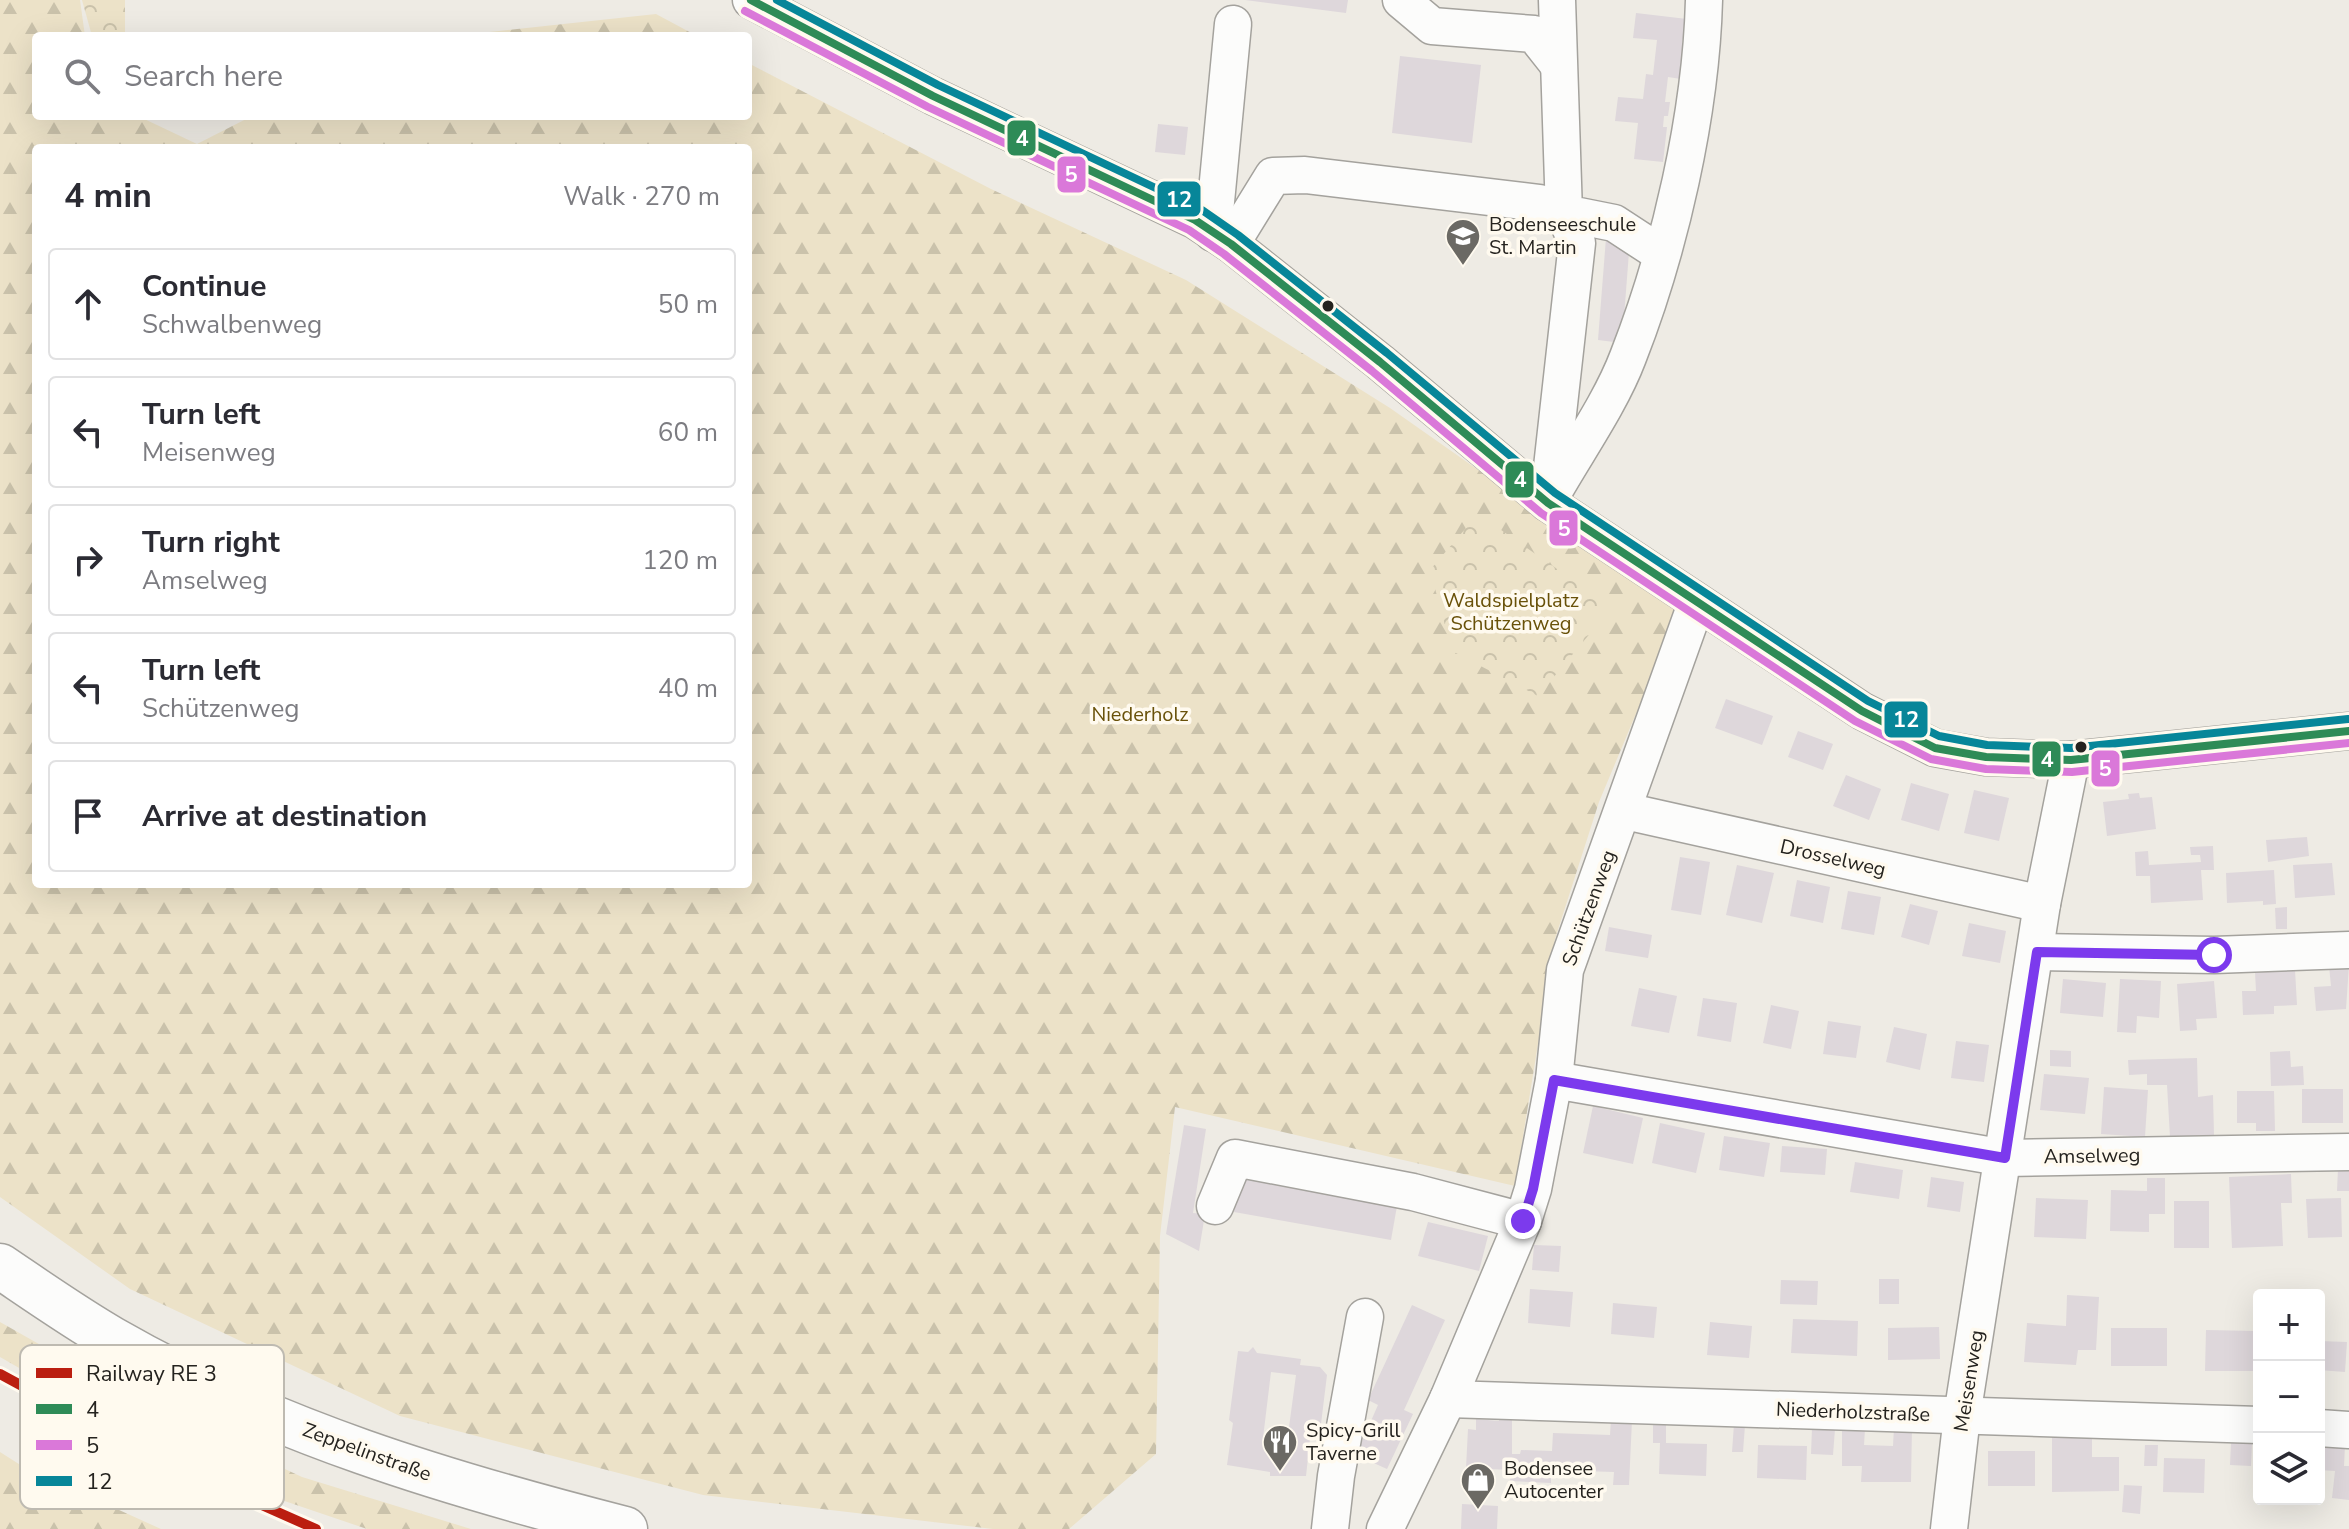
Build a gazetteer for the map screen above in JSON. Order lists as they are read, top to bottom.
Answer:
{
  "streets": {
    "main road": ["Zeppelinstraße"],
    "street": [
      "Drosselweg",
      "Schützenweg",
      "Amselweg",
      "Meisenweg",
      "Niederholzstraße"
    ]
  },
  "crossings": [
    ["Drosselweg", "Schützenweg"],
    ["Drosselweg", "Meisenweg"],
    ["Schützenweg", "Amselweg"],
    ["Schützenweg", "Niederholzstraße"],
    ["Amselweg", "Meisenweg"],
    ["Meisenweg", "Niederholzstraße"]
  ],
  "parks": ["Waldspielplatz Schützenweg", "Niederholz"],
  "places": {
    "school or university": ["Bodenseeschule St. Martin"],
    "restaurant": ["Spicy-Grill Taverne"],
    "shop": ["Bodensee Autocenter"]
  },
  "lines": ["transit line 4", "transit line 12", "transit line 5"],
  "legend": [
    "Railway RE 3",
    "4",
    "5",
    "12"
  ],
  "page": {
    "search": "Search here",
    "heading": ["4 min", "Walk · 270 m"],
    "list": [
      ["Continue", "Schwalbenweg", "50 m"],
      ["Turn left", "Meisenweg", "60 m"],
      ["Turn right", "Amselweg", "120 m"],
      ["Turn left", "Schützenweg", "40 m"],
      "Arrive at destination"
    ],
    "map_buttons": ["+", "−"]
  }
}
